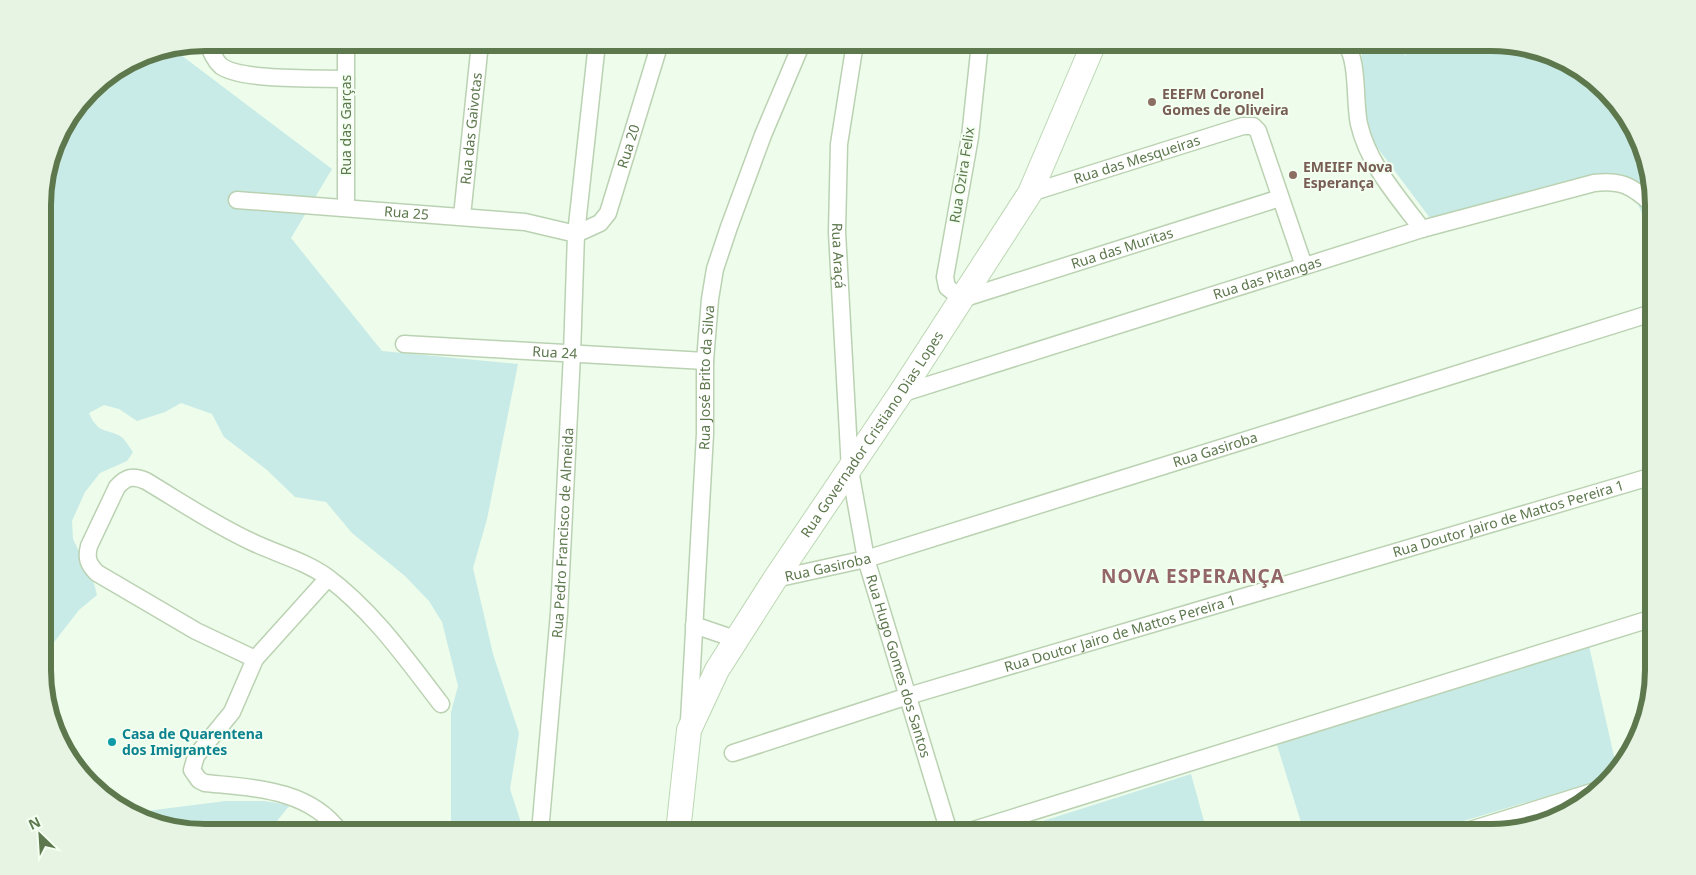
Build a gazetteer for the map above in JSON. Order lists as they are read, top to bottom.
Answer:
{
  "streets": {
    "street": [
      "Rua das Garças",
      "Rua das Gaivotas",
      "Rua 20",
      "Rua das Mesqueiras",
      "Rua Ozira Felix",
      "Rua 25",
      "Rua das Muritas",
      "Rua Araçá",
      "Rua das Pitangas",
      "Rua 24",
      "Rua José Brito da Silva",
      "Rua Governador Cristiano Dias Lopes",
      "Rua Gasiroba",
      "Rua Doutor Jairo de Mattos Pereira 1",
      "Rua Pedro Francisco de Almeida",
      "Rua Hugo Gomes dos Santos"
    ]
  },
  "crossings": [
    ["Rua das Garças", "Rua 25"],
    ["Rua das Gaivotas", "Rua 25"],
    ["Rua 20", "Rua 25"],
    ["Rua 20", "Rua Pedro Francisco de Almeida"],
    ["Rua das Mesqueiras", "Rua das Muritas"],
    ["Rua das Mesqueiras", "Rua Governador Cristiano Dias Lopes"],
    ["Rua Ozira Felix", "Rua das Muritas"],
    ["Rua Ozira Felix", "Rua Governador Cristiano Dias Lopes"],
    ["Rua 25", "Rua Pedro Francisco de Almeida"],
    ["Rua das Muritas", "Rua Governador Cristiano Dias Lopes"],
    ["Rua Araçá", "Rua Governador Cristiano Dias Lopes"],
    ["Rua Araçá", "Rua Hugo Gomes dos Santos"],
    ["Rua das Pitangas", "Rua Governador Cristiano Dias Lopes"],
    ["Rua 24", "Rua José Brito da Silva"],
    ["Rua 24", "Rua Pedro Francisco de Almeida"],
    ["Rua José Brito da Silva", "Rua Governador Cristiano Dias Lopes"],
    ["Rua Governador Cristiano Dias Lopes", "Rua Gasiroba"],
    ["Rua Governador Cristiano Dias Lopes", "Rua Hugo Gomes dos Santos"],
    ["Rua Gasiroba", "Rua Hugo Gomes dos Santos"],
    ["Rua Doutor Jairo de Mattos Pereira 1", "Rua Hugo Gomes dos Santos"]
  ],
  "districts": ["NOVA ESPERANÇA"],
  "places": ["EEEFM Coronel Gomes de Oliveira", "EMEIEF Nova Esperança", "Casa de Quarentena dos Imigrantes"],
  "north": "top left"
}
